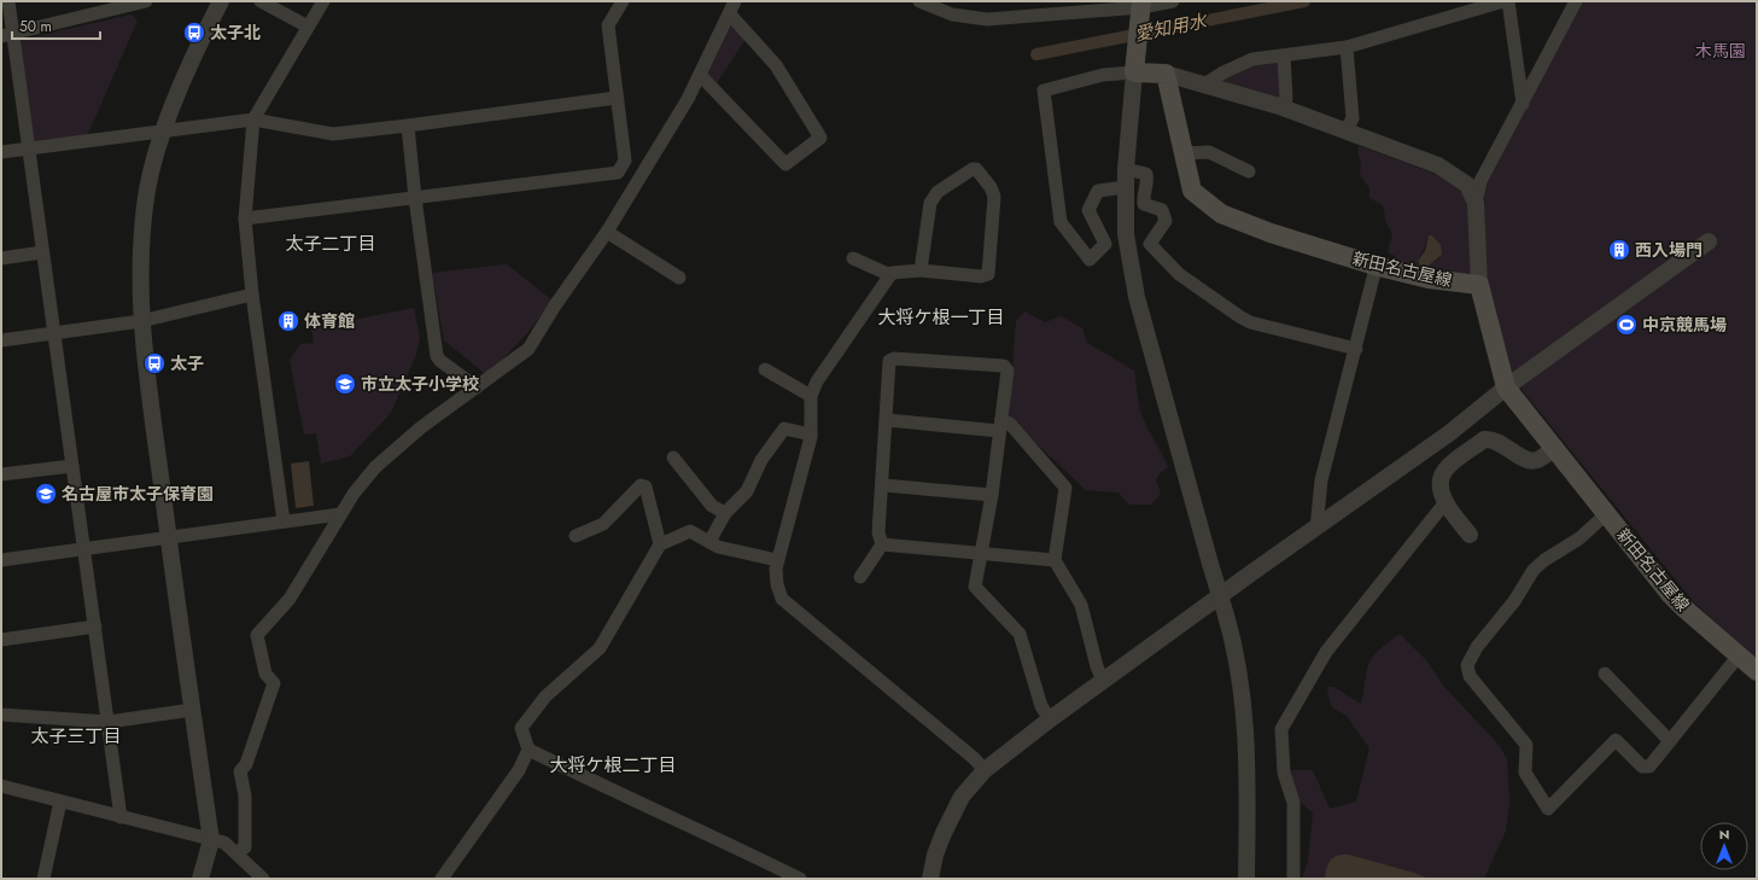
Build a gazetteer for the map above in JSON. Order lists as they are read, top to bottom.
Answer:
{
  "streets": {
    "main road": ["新田名古屋線"]
  },
  "districts": [
    "太子二丁目",
    "大将ケ根一丁目",
    "太子三丁目",
    "大将ケ根二丁目"
  ],
  "water": ["愛知用水"],
  "parks": ["木馬園"],
  "places": {
    "bus stop": ["太子北", "太子"],
    "building": ["西入場門", "体育館"],
    "sports": ["中京競馬場"],
    "school or university": ["市立太子小学校", "名古屋市太子保育園"]
  },
  "scale_bar": "50 m",
  "north": "top"
}
